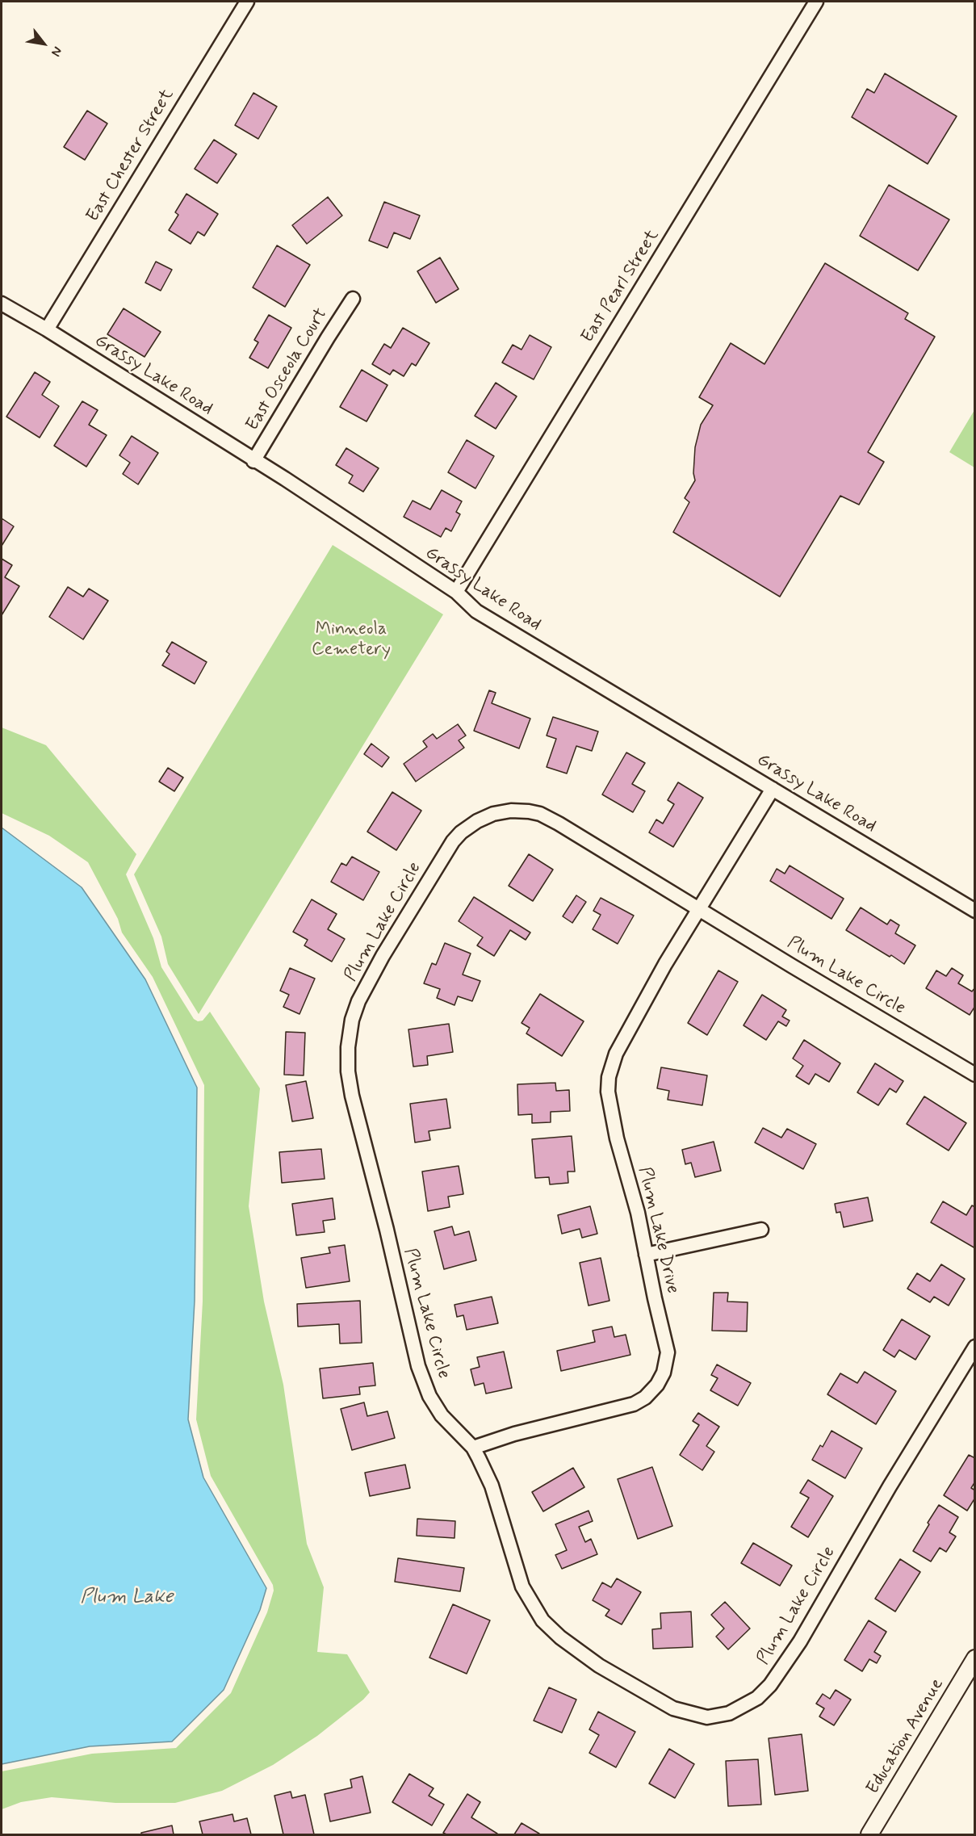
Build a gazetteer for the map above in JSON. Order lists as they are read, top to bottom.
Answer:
{
  "streets": {
    "street": [
      "East Chester Street",
      "East Pearl Street",
      "East Osceola Court",
      "Grassy Lake Road",
      "Plum Lake Circle",
      "Plum Lake Drive",
      "Education Avenue"
    ]
  },
  "crossings": [
    ["East Chester Street", "Grassy Lake Road"],
    ["East Pearl Street", "Grassy Lake Road"],
    ["East Osceola Court", "Grassy Lake Road"],
    ["Plum Lake Circle", "Plum Lake Drive"]
  ],
  "water": ["Plum Lake"],
  "parks": ["Minneola Cemetery"],
  "north": "bottom right"
}
